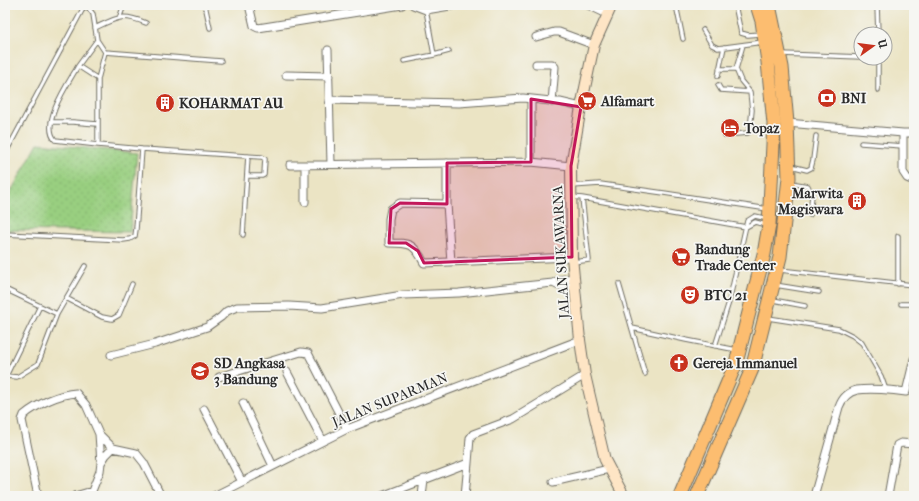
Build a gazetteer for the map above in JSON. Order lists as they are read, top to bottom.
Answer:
{
  "streets": {
    "street": ["JALAN SUKAWARNA", "JALAN SUPARMAN"]
  },
  "crossings": [
    ["JALAN SUKAWARNA", "JALAN SUPARMAN"]
  ],
  "places": {
    "bank": ["BNI"],
    "supermarket": ["Alfamart", "Bandung Trade Center"],
    "building": ["KOHARMAT AU", "Marwita Magiswara"],
    "hotel": ["Topaz"],
    "theatre": ["BTC 21"],
    "church": ["Gereja Immanuel"],
    "school or university": ["SD Angkasa 3 Bandung"]
  },
  "north": "right"
}
